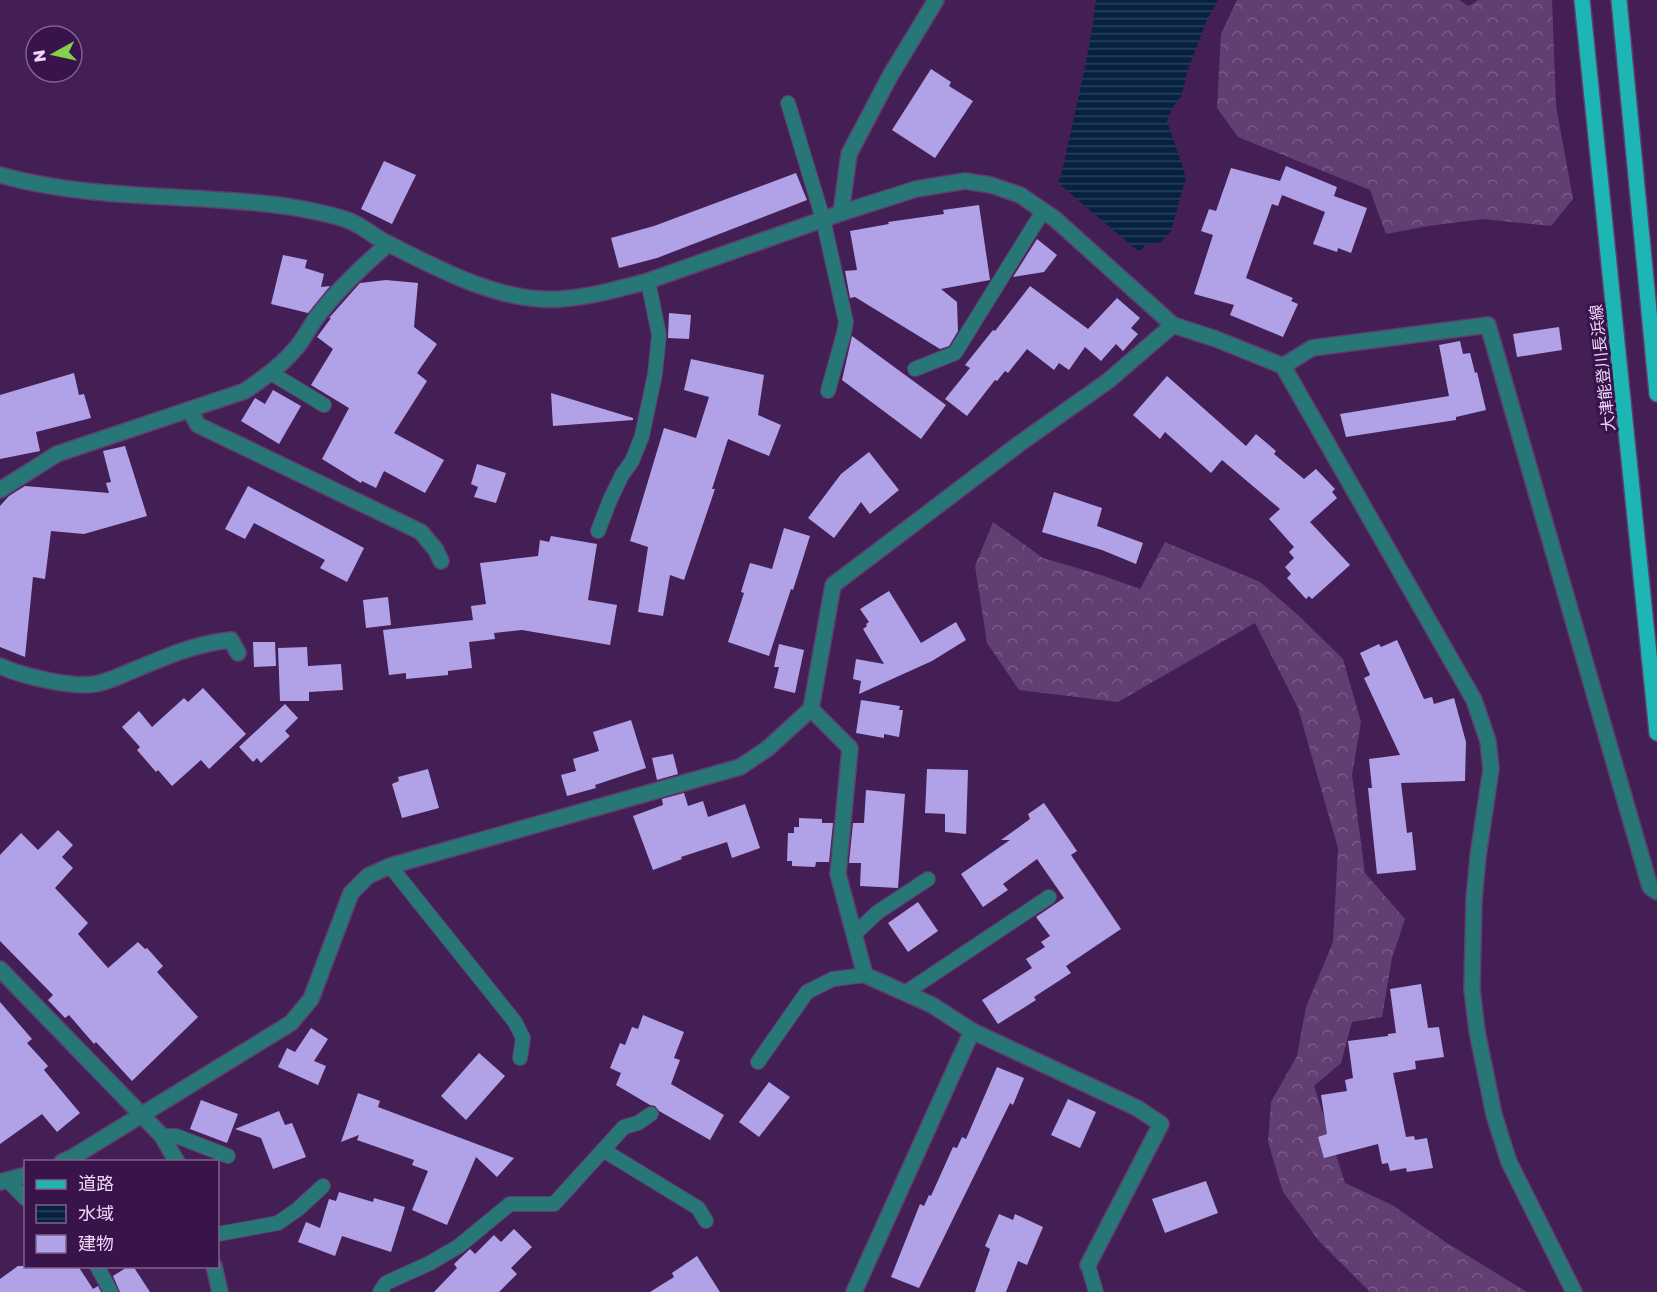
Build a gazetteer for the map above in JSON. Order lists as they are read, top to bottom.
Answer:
{
  "streets": {
    "main road": ["大津能登川長浜線"]
  },
  "legend": ["道路", "水域", "建物"],
  "north": "left"
}
